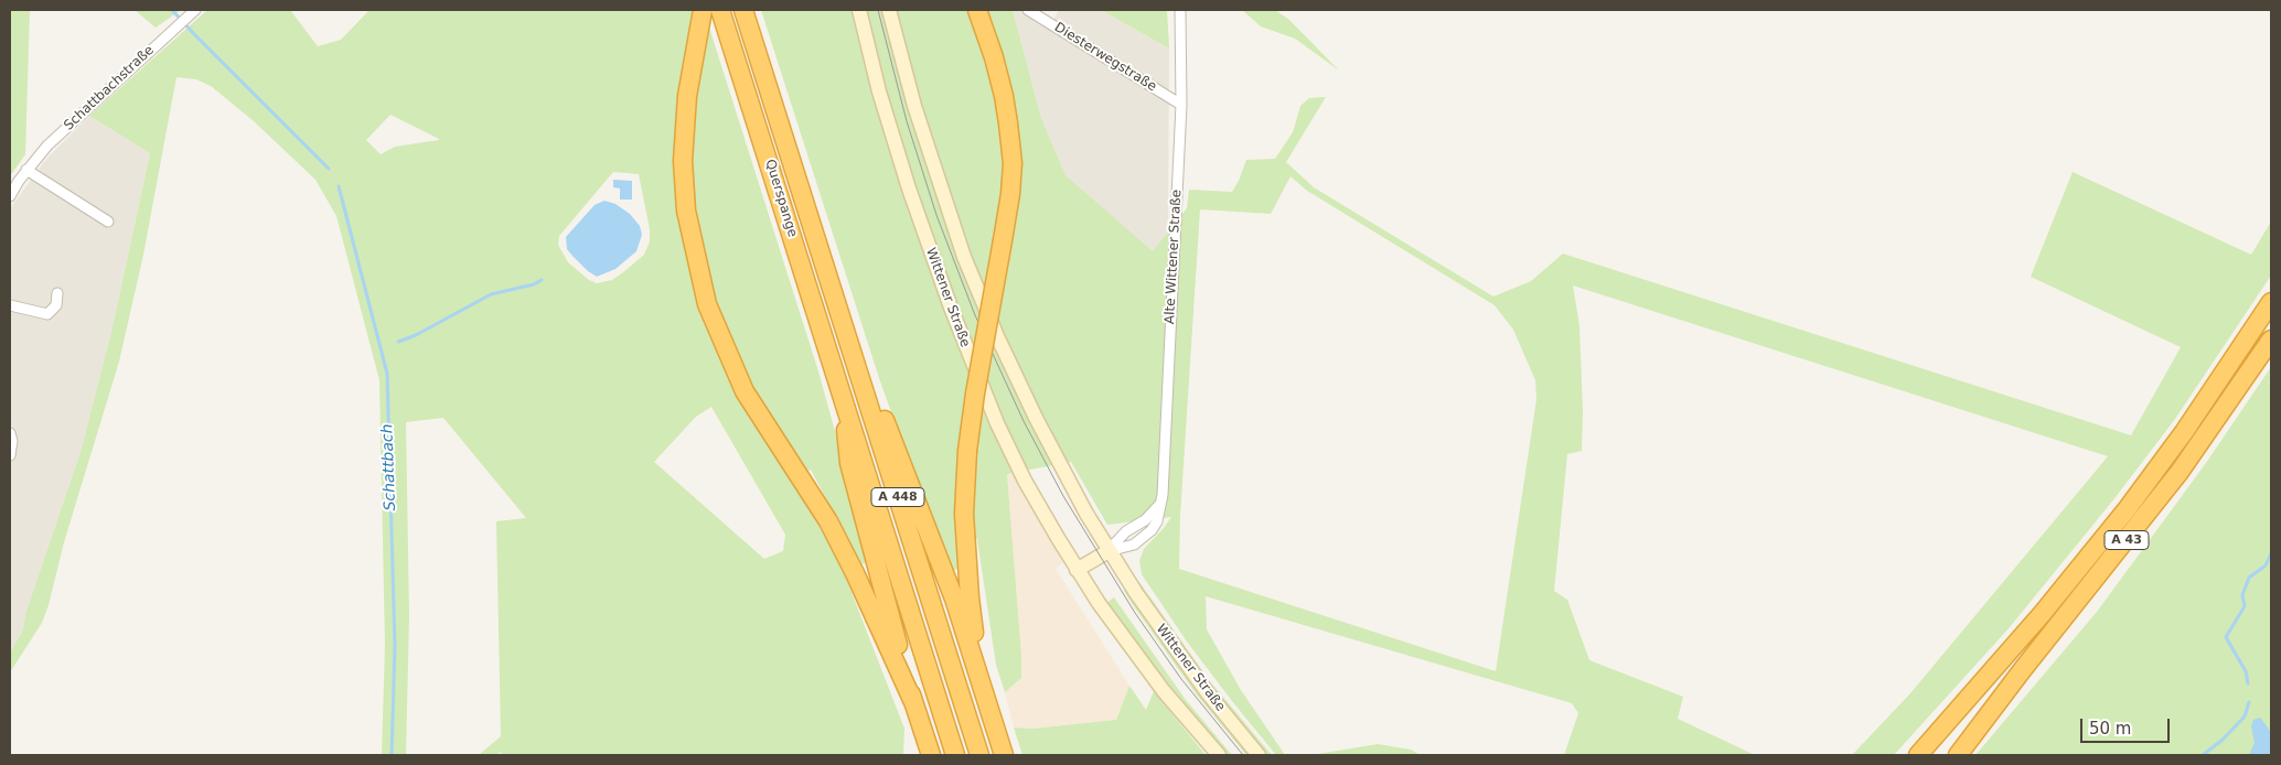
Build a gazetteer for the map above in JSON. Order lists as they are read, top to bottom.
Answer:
{
  "streets": {
    "highway": ["Querspange", "A 448", "A 43"],
    "main road": ["Wittener Straße"],
    "street": ["Diesterwegstraße", "Schattbachstraße", "Alte Wittener Straße"]
  },
  "crossings": [
    ["Diesterwegstraße", "Alte Wittener Straße"],
    ["Querspange", "A 448"],
    ["Alte Wittener Straße", "Wittener Straße"]
  ],
  "water": ["Schattbach"],
  "scale_bar": "50 m"
}
